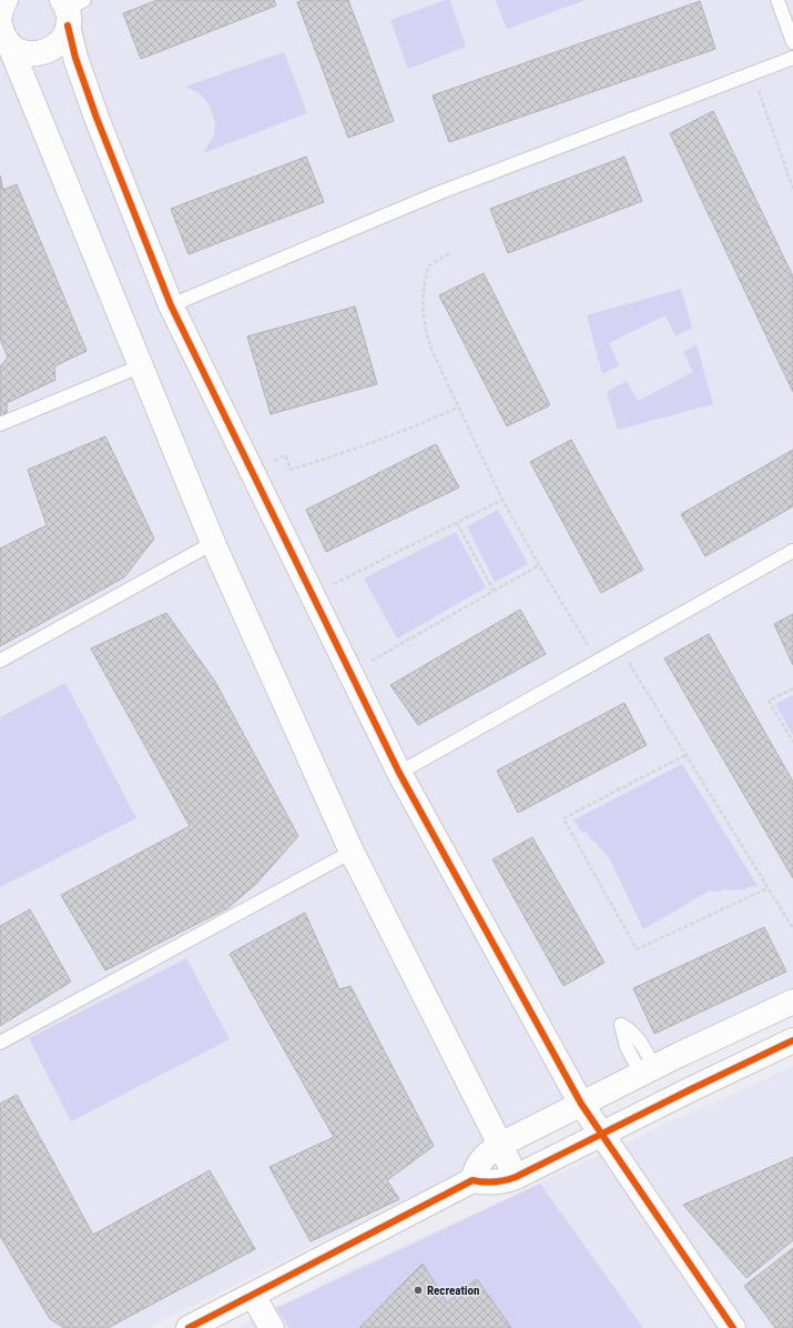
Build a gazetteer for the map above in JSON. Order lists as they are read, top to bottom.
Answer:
{
  "places": ["Recreation"]
}
